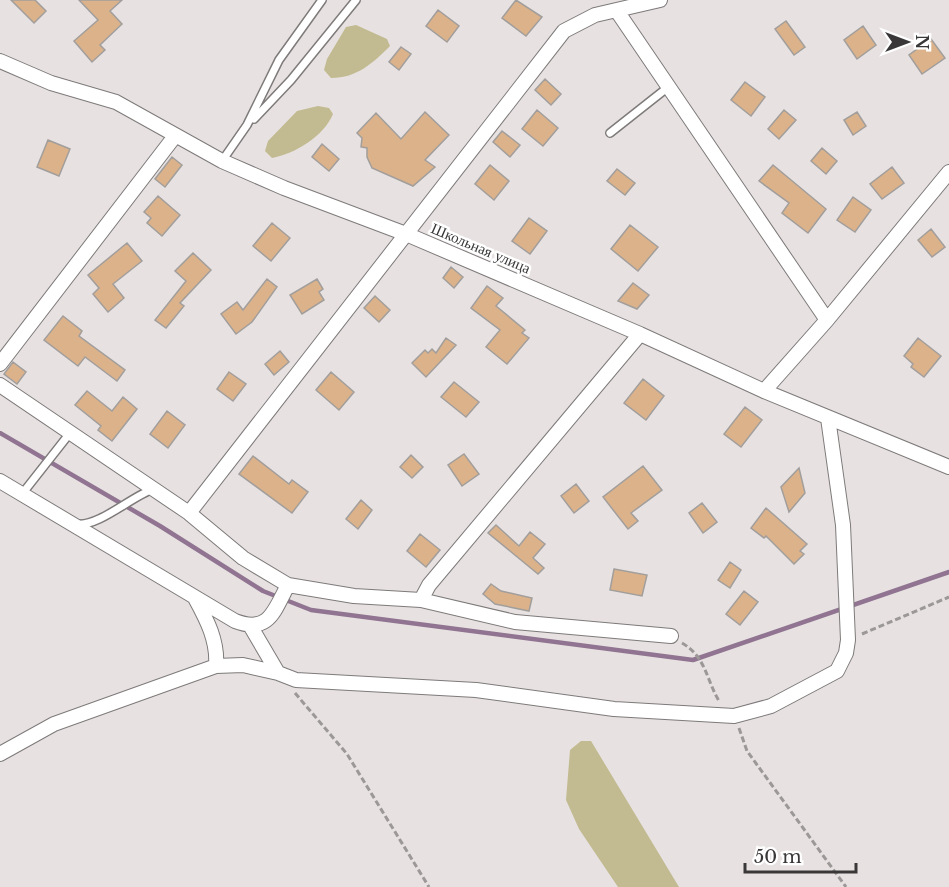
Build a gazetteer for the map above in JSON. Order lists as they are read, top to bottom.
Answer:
{
  "streets": {
    "street": ["Школьная улица"]
  },
  "scale_bar": "50 m",
  "north": "right"
}
